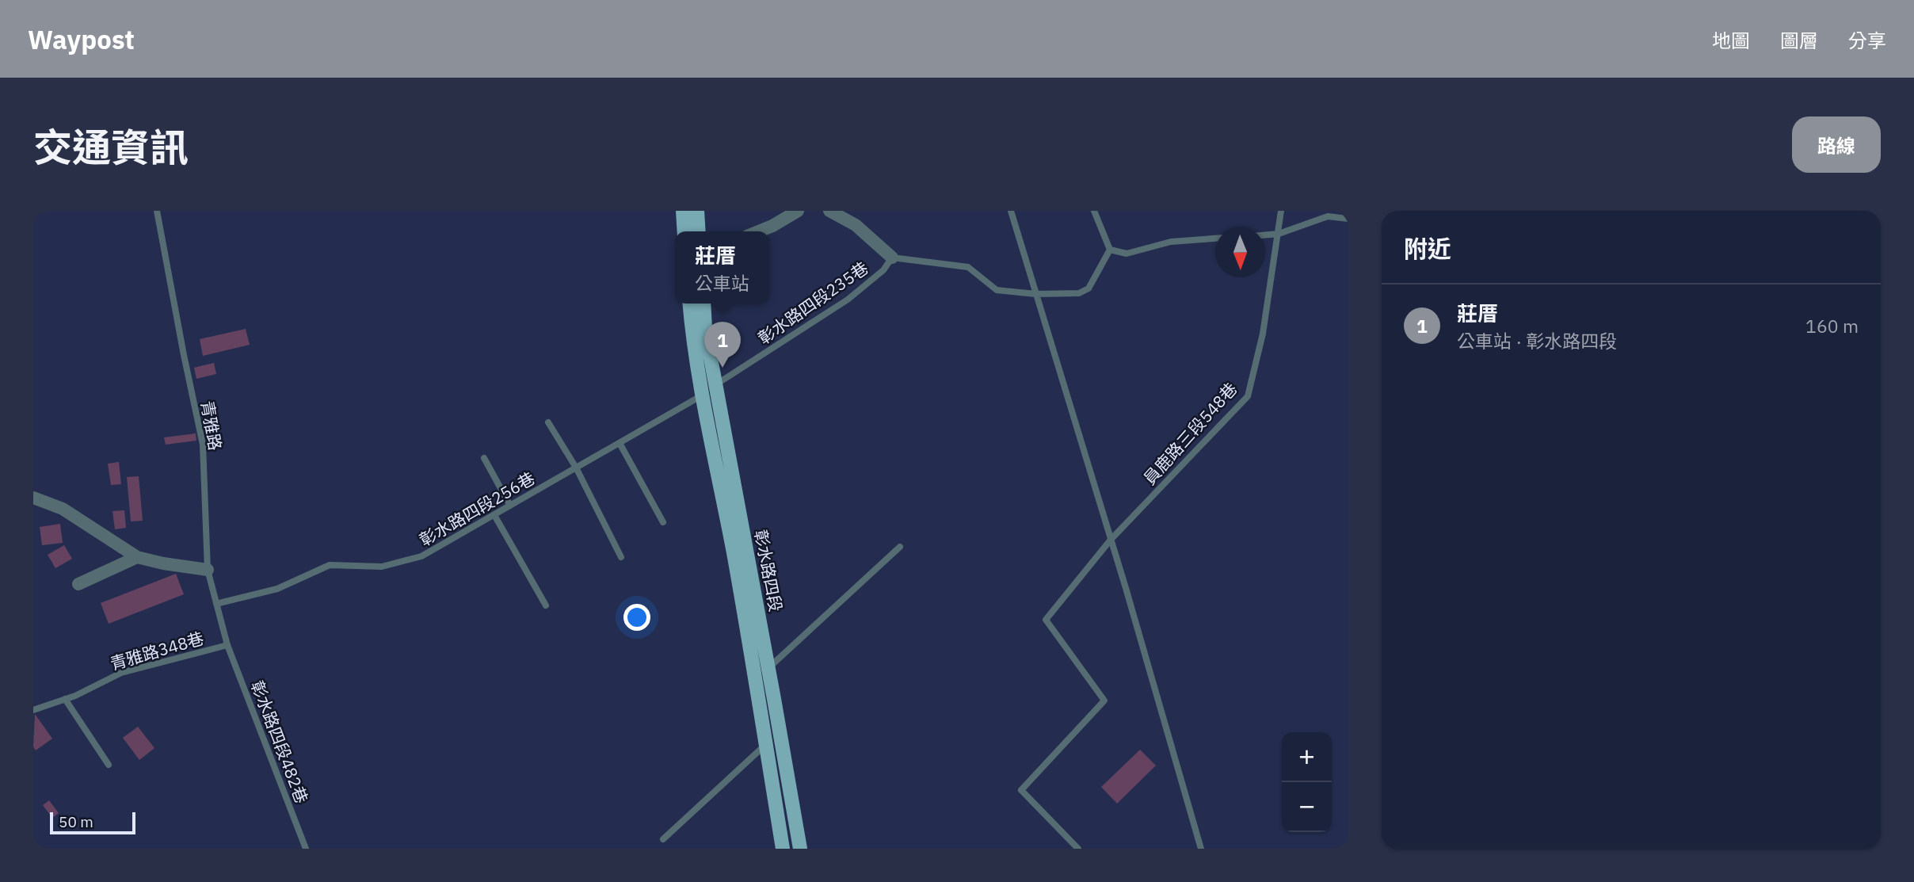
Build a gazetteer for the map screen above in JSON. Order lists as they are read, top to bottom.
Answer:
{
  "streets": {
    "main road": ["彰水路四段"],
    "lane": [
      "彰水路四段235巷",
      "青雅路",
      "員鹿路三段548巷",
      "彰水路四段256巷",
      "青雅路348巷",
      "彰水路四段482巷"
    ]
  },
  "crossings": [
    ["彰水路四段235巷", "彰水路四段256巷"],
    ["彰水路四段235巷", "彰水路四段"],
    ["青雅路", "彰水路四段256巷"],
    ["青雅路", "青雅路348巷"],
    ["青雅路", "彰水路四段482巷"],
    ["彰水路四段256巷", "彰水路四段"],
    ["青雅路348巷", "彰水路四段482巷"]
  ],
  "scale_bar": "50 m",
  "north": "bottom",
  "page": {
    "header": "Waypost",
    "nav": ["地圖", "圖層", "分享"],
    "title": "交通資訊",
    "buttons": "路線",
    "heading": "附近",
    "popup": ["莊厝", "公車站"],
    "list": [
      {
        "mark": "1",
        "name": "莊厝",
        "note": "公車站 · 彰水路四段",
        "value": "160 m"
      }
    ],
    "pins": "1",
    "map_buttons": ["+", "−"],
    "scale": "50 m"
  }
}
